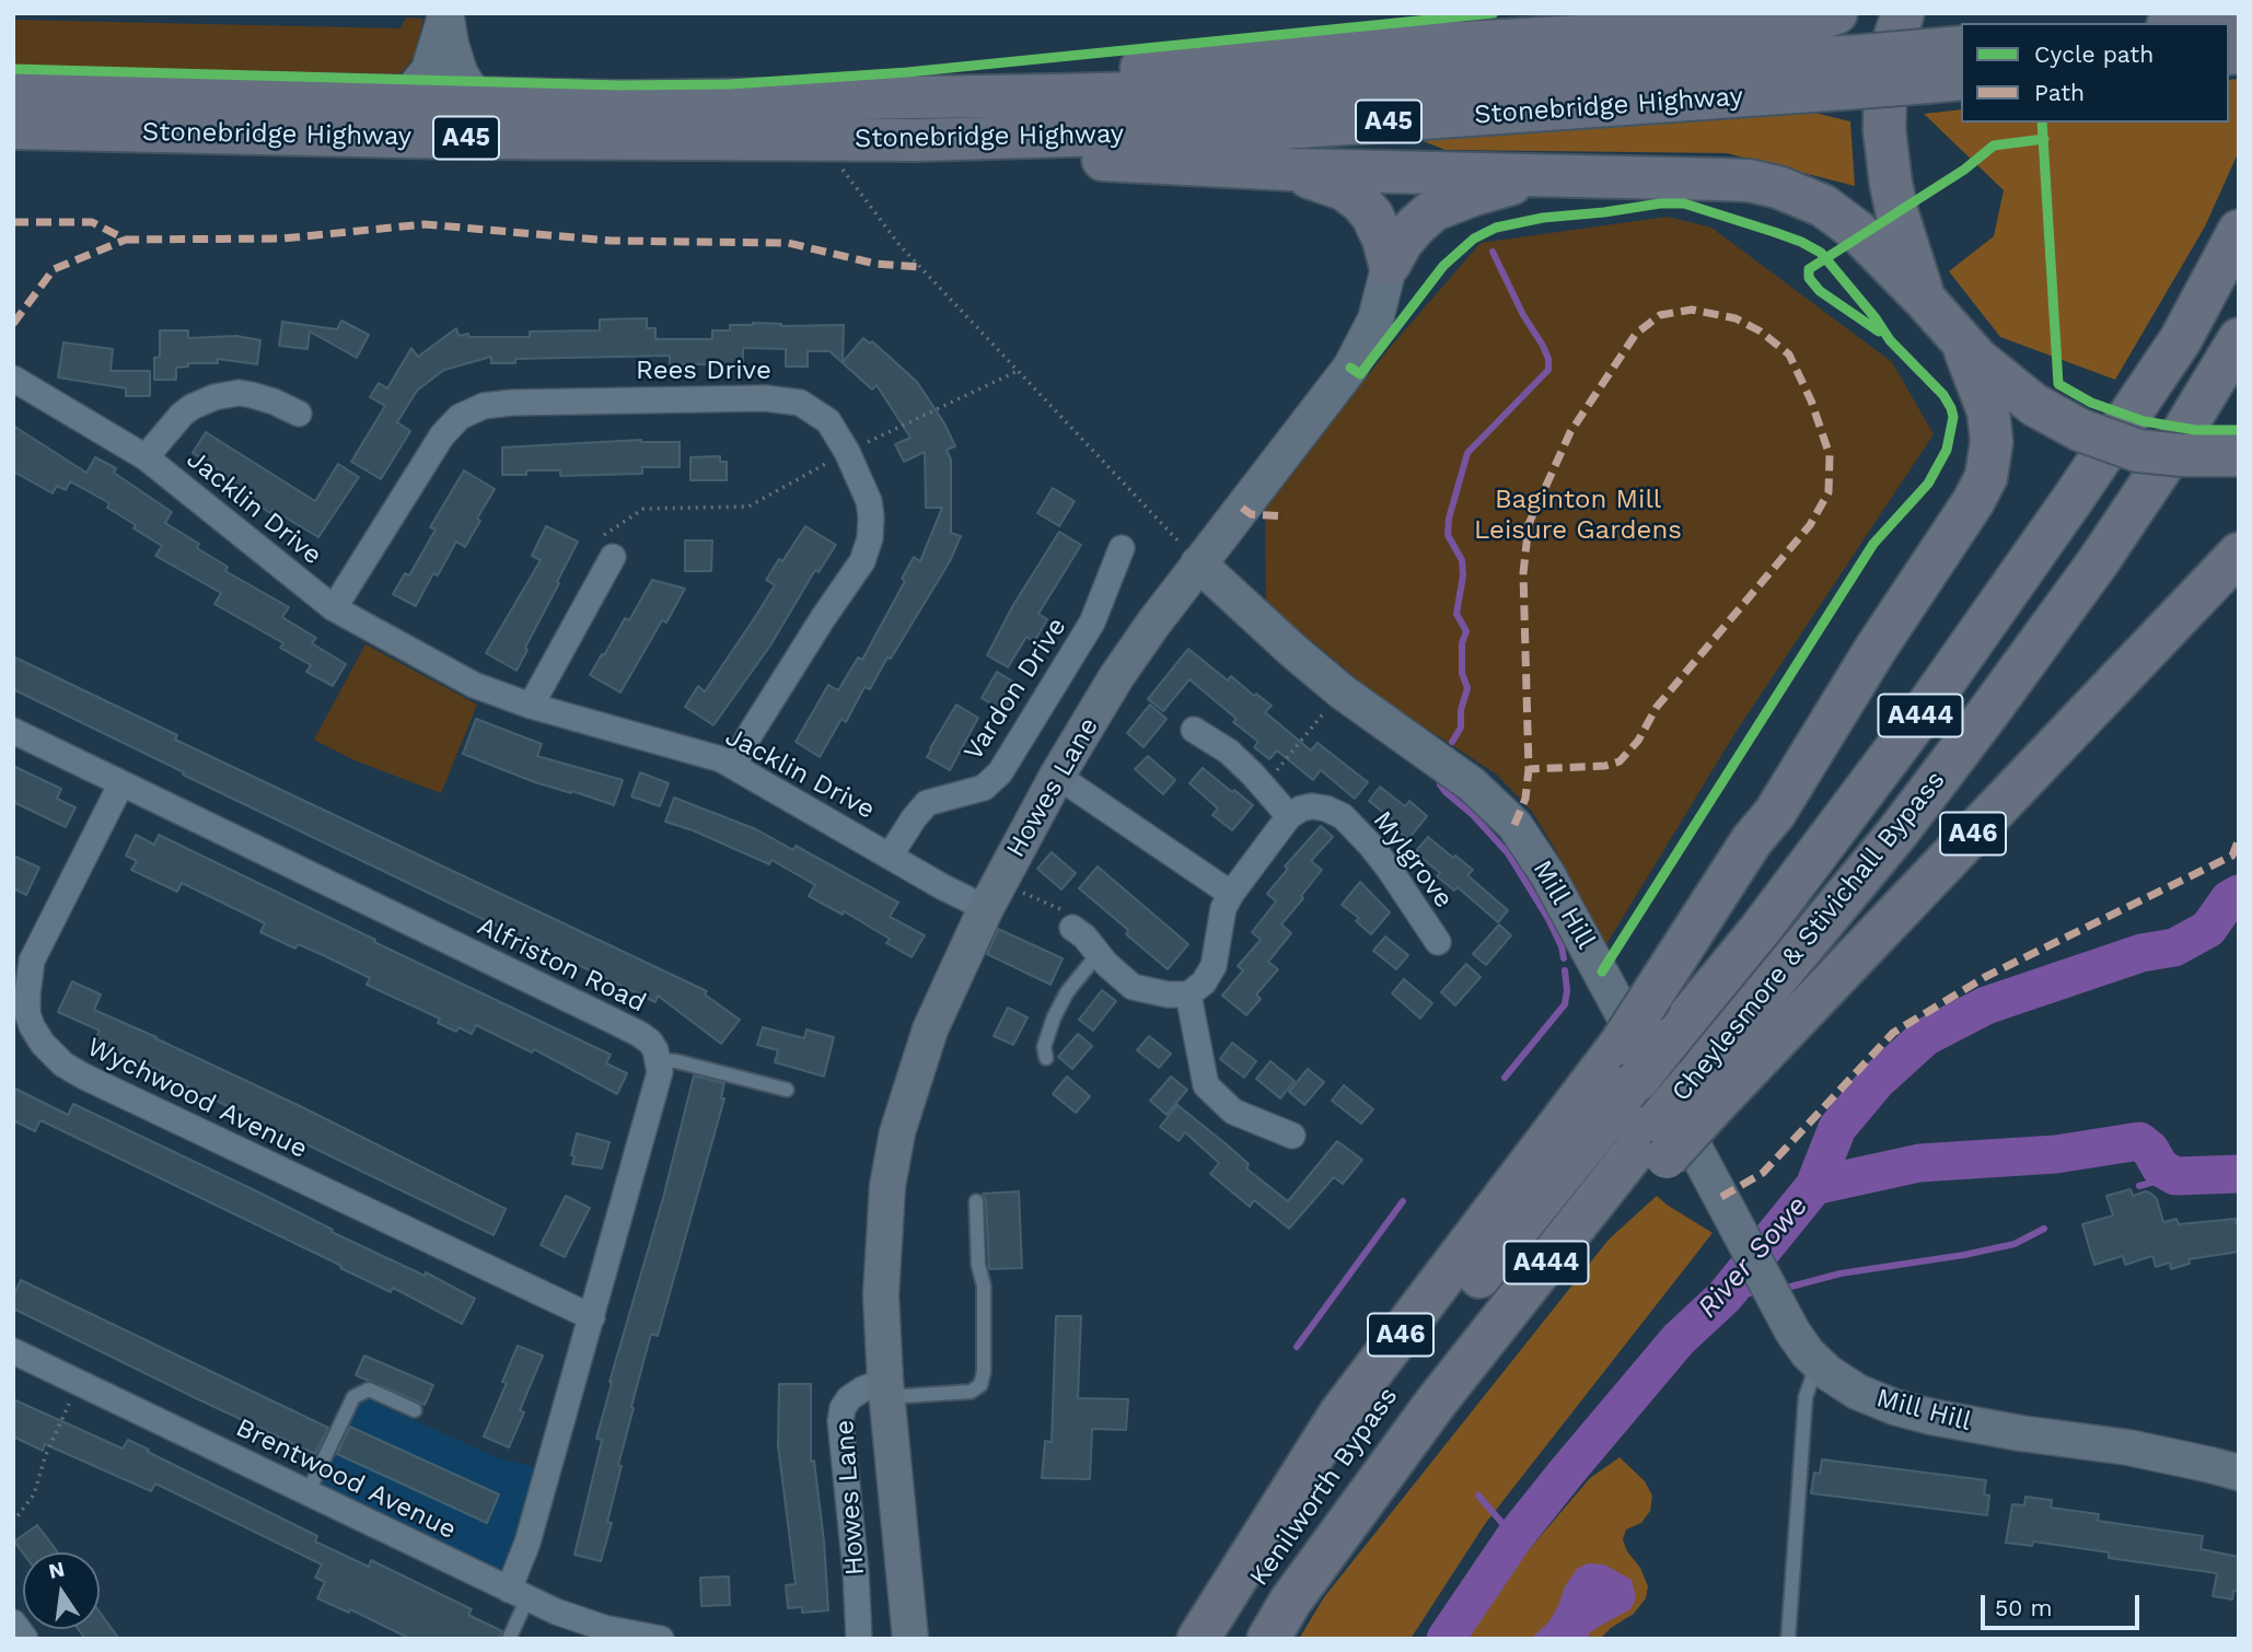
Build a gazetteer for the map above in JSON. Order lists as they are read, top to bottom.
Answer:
{
  "streets": {
    "highway": [
      "Stonebridge Highway",
      "A45",
      "A444",
      "A46",
      "Cheylesmore & Stivichall Bypass",
      "Kenilworth Bypass"
    ],
    "street": [
      "Rees Drive",
      "Jacklin Drive",
      "Vardon Drive",
      "Howes Lane",
      "Mylgrove",
      "Mill Hill",
      "Alfriston Road",
      "Wychwood Avenue",
      "Brentwood Avenue"
    ]
  },
  "crossings": [
    ["Stonebridge Highway", "A45"],
    ["Rees Drive", "Jacklin Drive"],
    ["Jacklin Drive", "Vardon Drive"],
    ["Jacklin Drive", "Howes Lane"],
    ["Howes Lane", "Mill Hill"],
    ["A46", "Cheylesmore & Stivichall Bypass"],
    ["Cheylesmore & Stivichall Bypass", "Kenilworth Bypass"],
    ["Alfriston Road", "Wychwood Avenue"]
  ],
  "water": ["River Sowe"],
  "parks": ["Baginton Mill Leisure Gardens"],
  "legend": ["Cycle path", "Path"],
  "scale_bar": "50 m",
  "north": "top"
}
